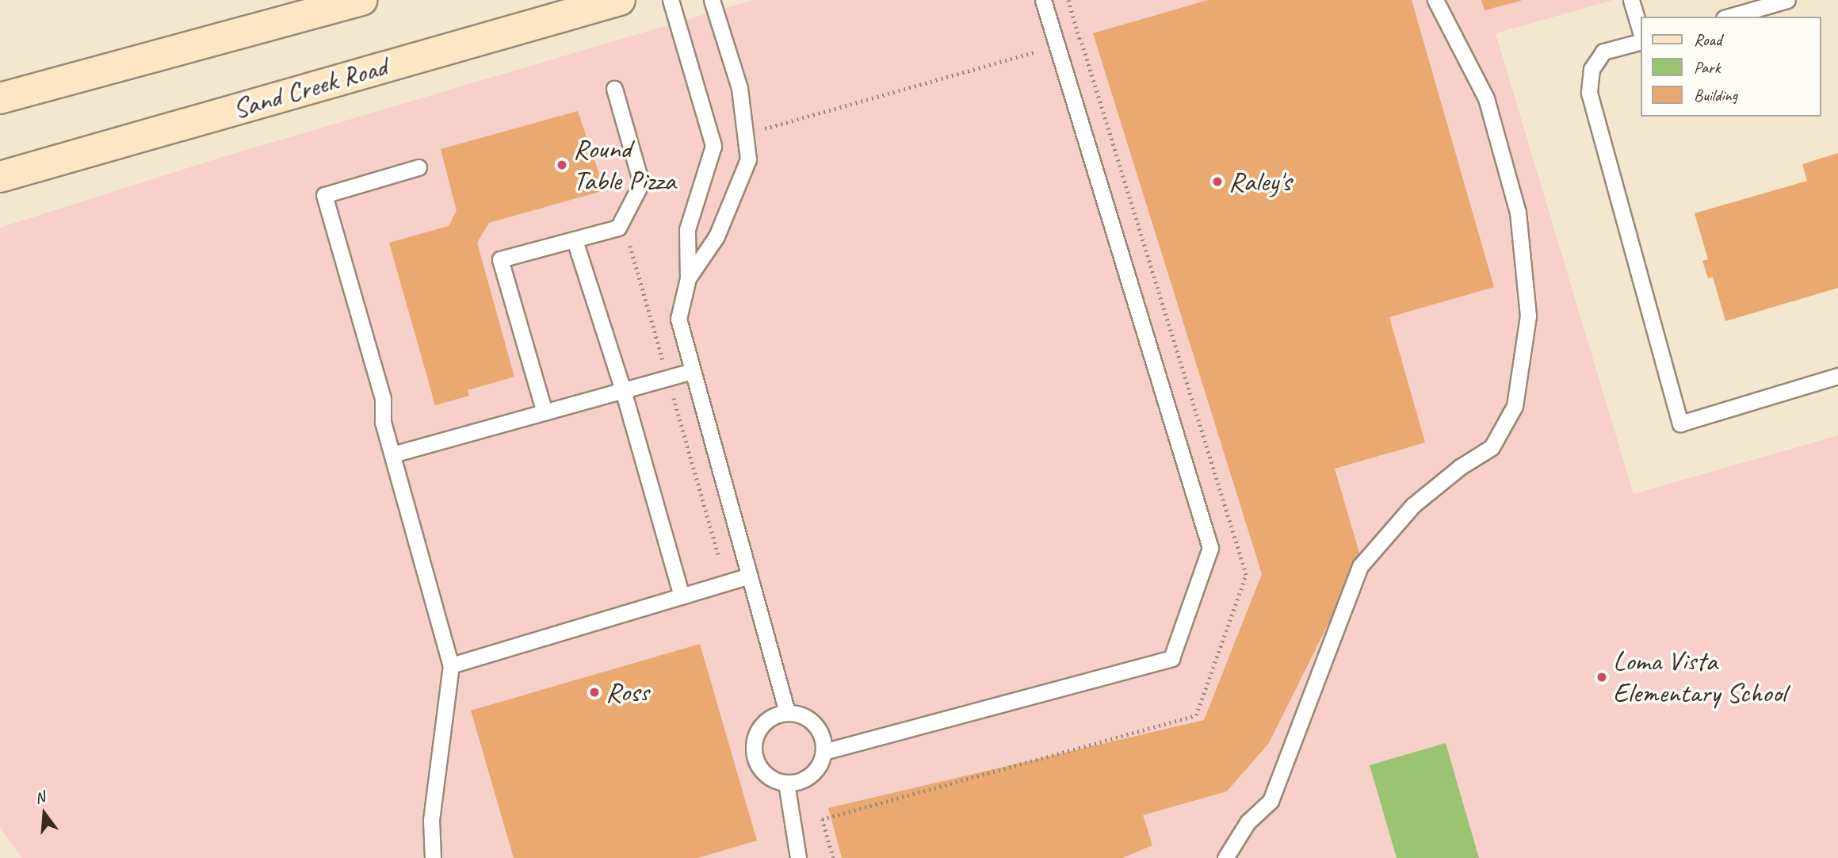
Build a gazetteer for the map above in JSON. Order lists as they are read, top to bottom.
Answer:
{
  "streets": {
    "main road": ["Sand Creek Road"]
  },
  "places": [
    "Round Table Pizza",
    "Raley's",
    "Loma Vista Elementary School",
    "Ross"
  ],
  "legend": ["Road", "Park", "Building"],
  "north": "top"
}
